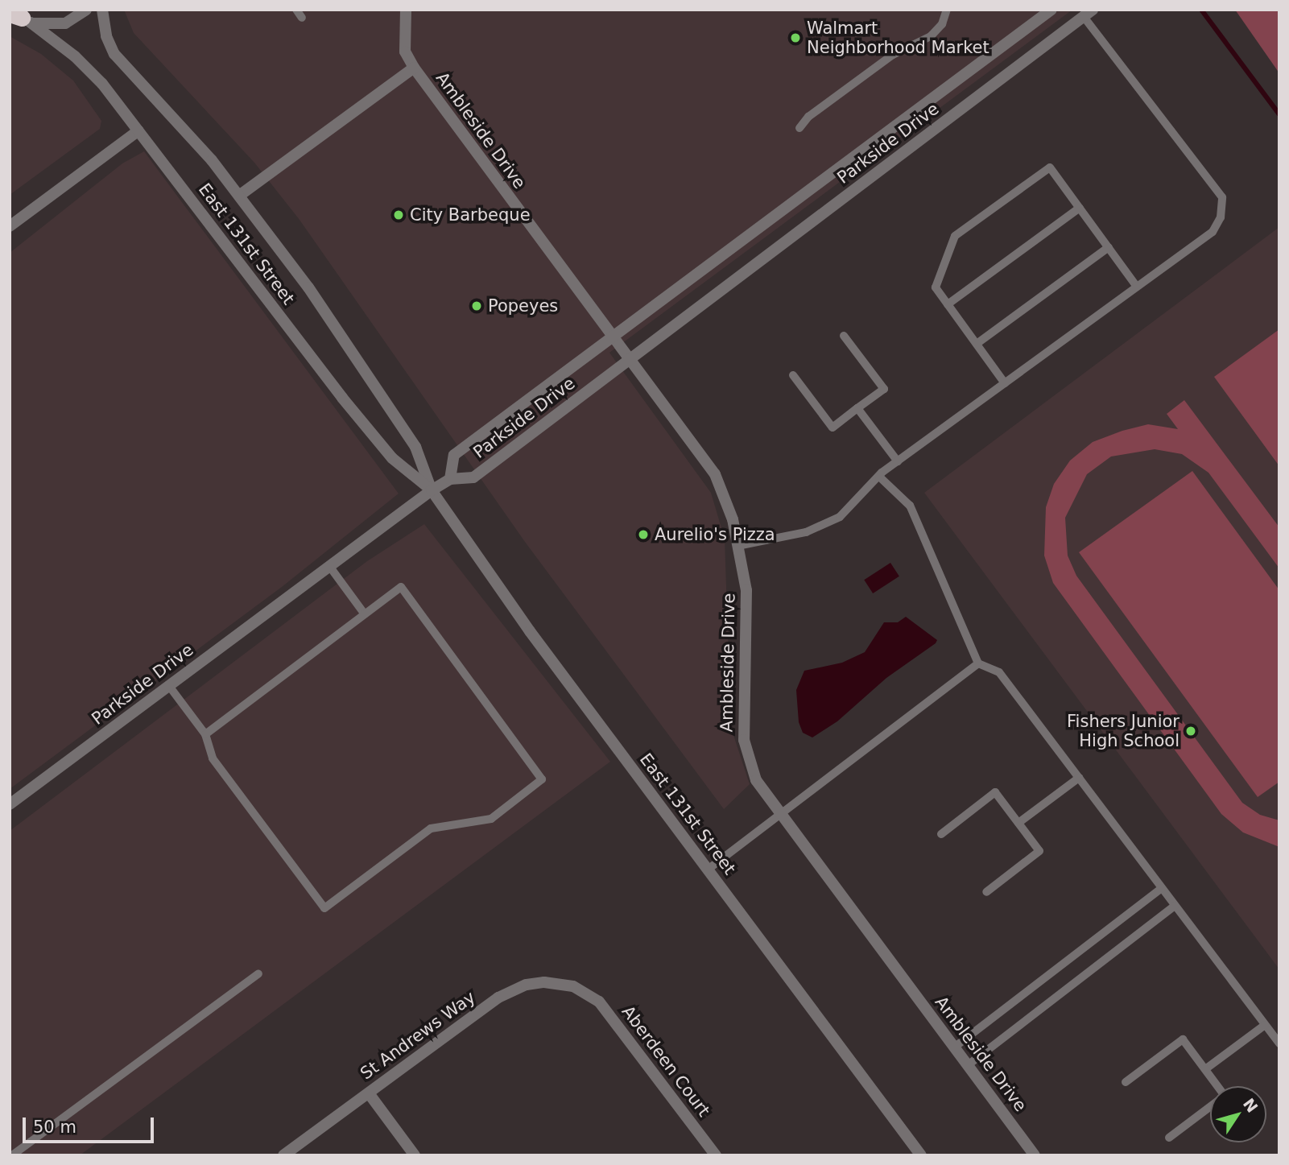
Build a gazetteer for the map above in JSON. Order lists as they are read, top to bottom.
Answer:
{
  "streets": {
    "street": [
      "Ambleside Drive",
      "Parkside Drive",
      "East 131st Street",
      "St Andrews Way",
      "Aberdeen Court"
    ]
  },
  "crossings": [
    ["Ambleside Drive", "Parkside Drive"],
    ["Parkside Drive", "East 131st Street"],
    ["St Andrews Way", "Aberdeen Court"]
  ],
  "places": [
    "Walmart Neighborhood Market",
    "City Barbeque",
    "Popeyes",
    "Aurelio's Pizza",
    "Fishers Junior High School"
  ],
  "scale_bar": "50 m",
  "north": "top right"
}
